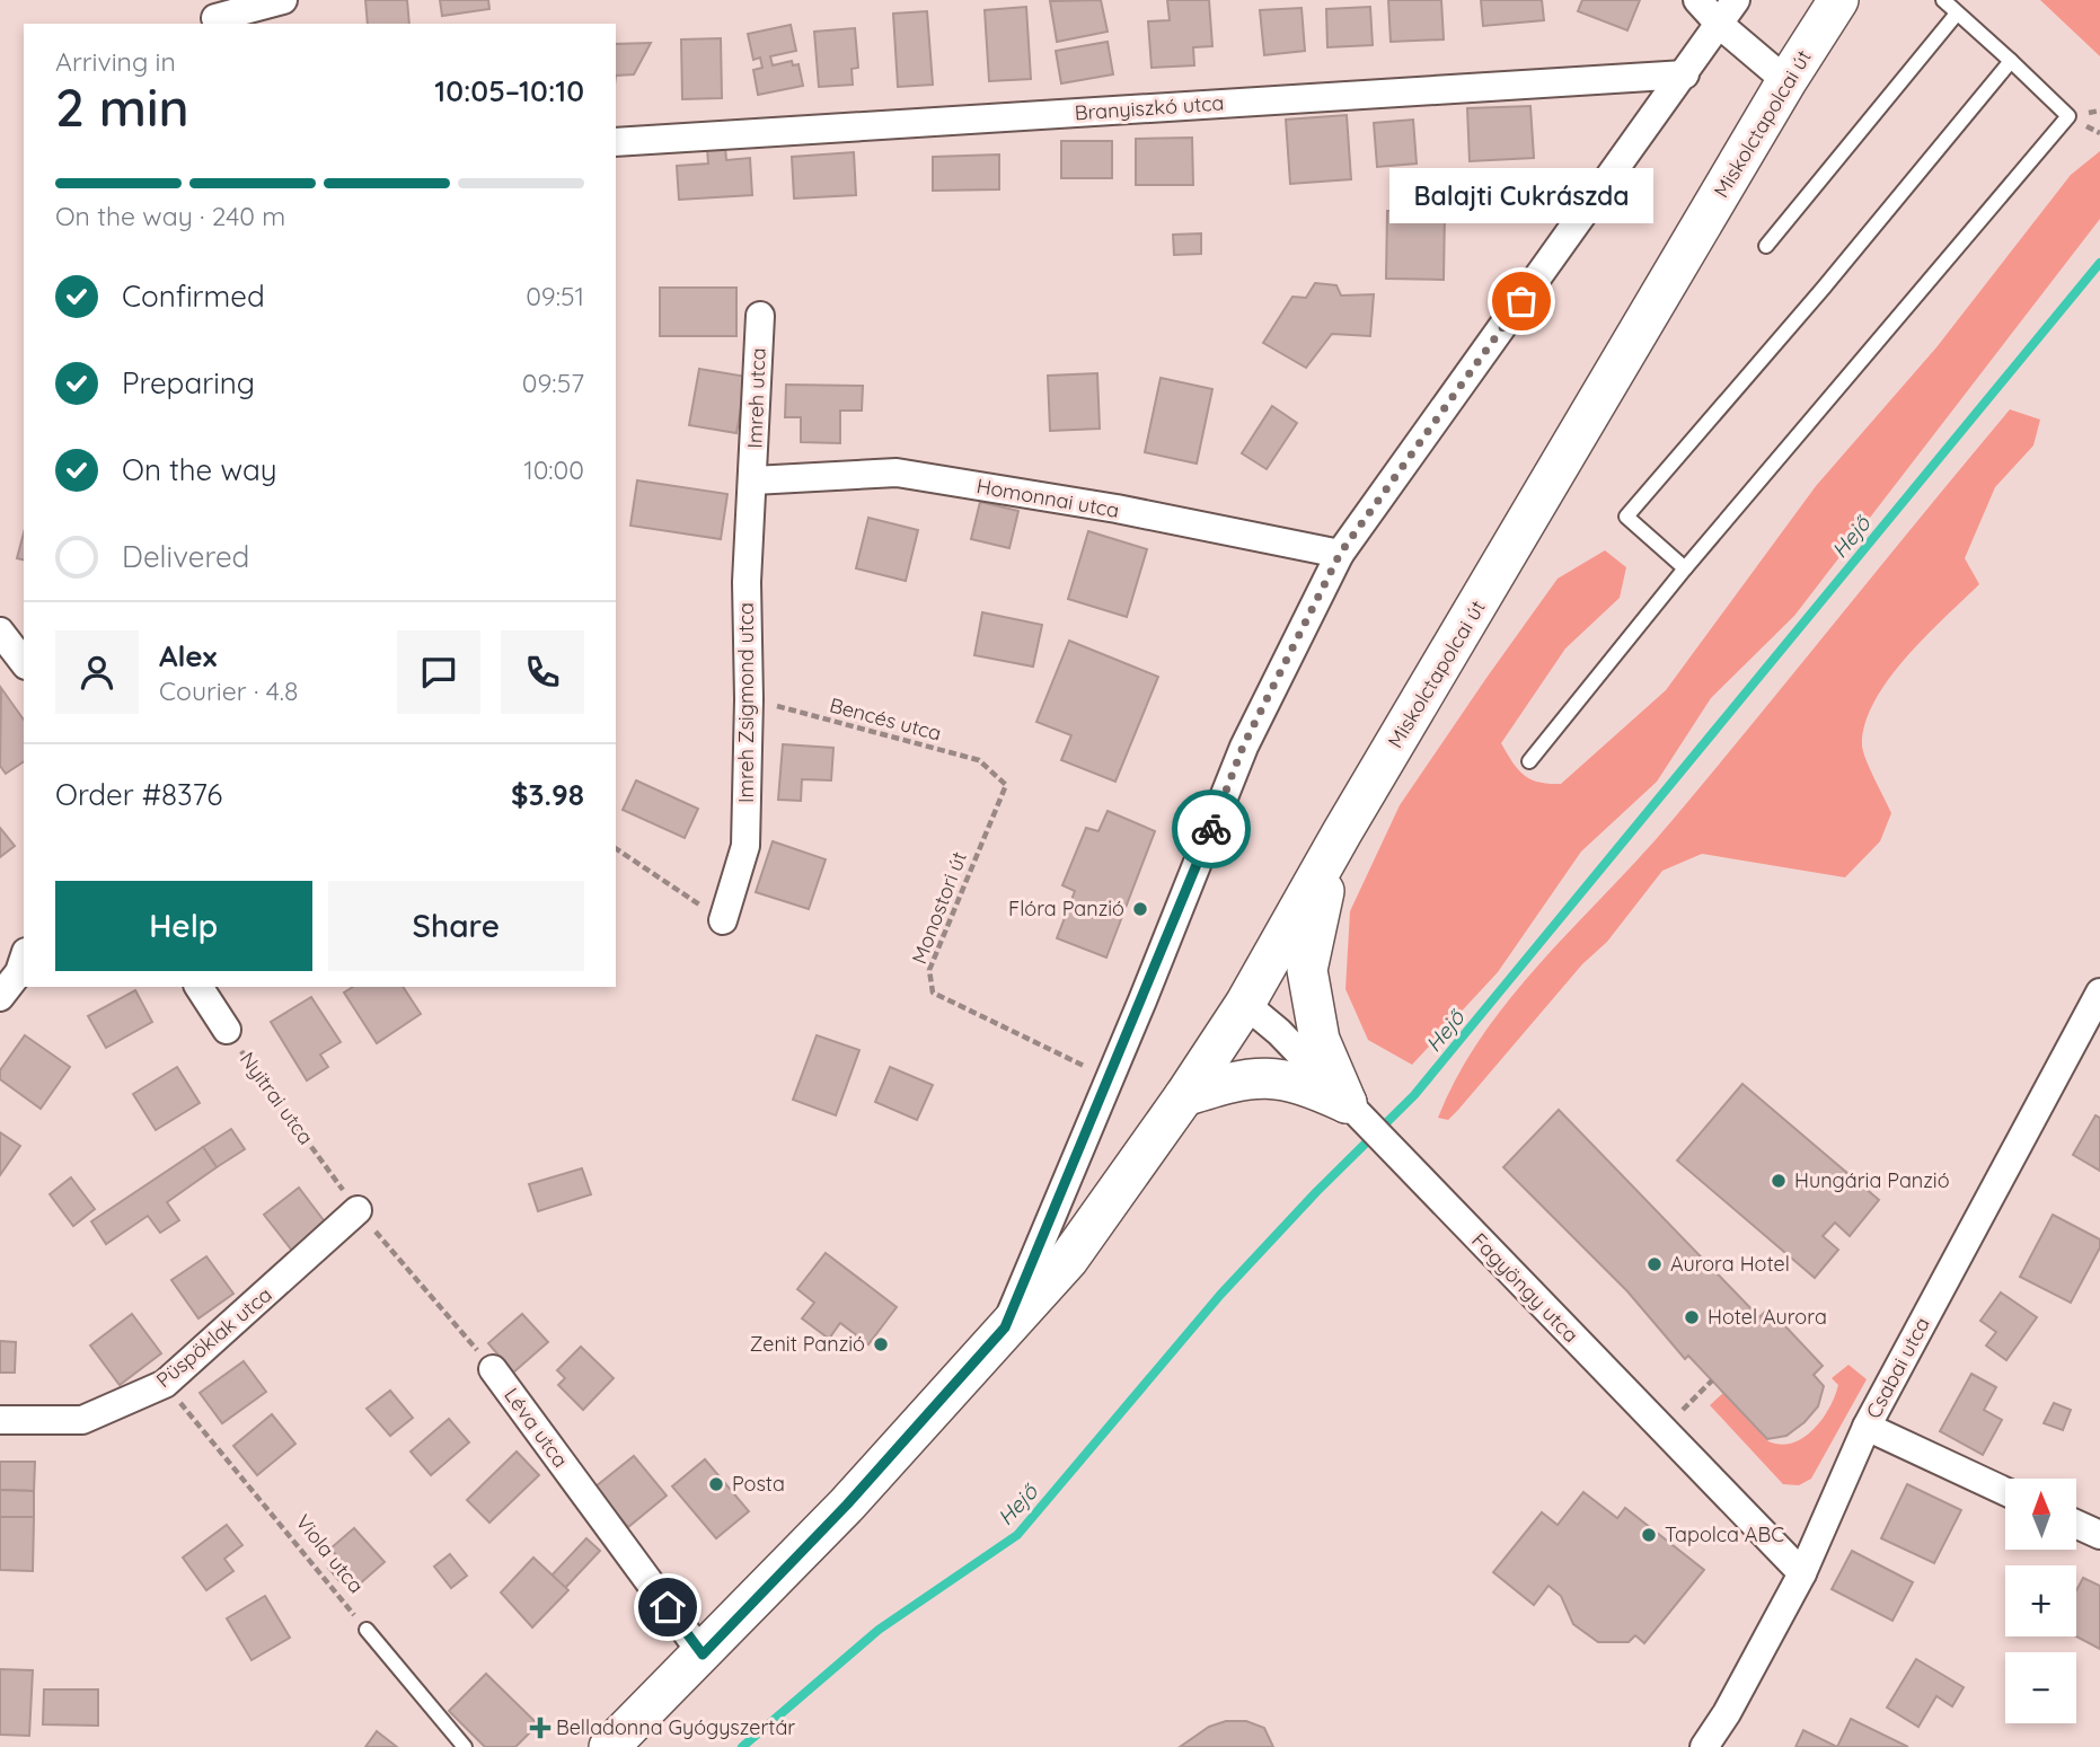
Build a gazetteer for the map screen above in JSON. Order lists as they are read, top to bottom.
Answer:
{
  "streets": {
    "street": [
      "Branyiszkó utca",
      "Miskolctapolcai út",
      "Imreh utca",
      "Homonnai utca",
      "Imreh Zsigmond utca",
      "Fagyöngy utca",
      "Püspöklak utca",
      "Csabai utca",
      "Léva utca"
    ],
    "path": [
      "Bencés utca",
      "Monostori út",
      "Nyitrai utca",
      "Viola utca"
    ]
  },
  "crossings": [
    ["Branyiszkó utca", "Miskolctapolcai út"],
    ["Miskolctapolcai út", "Homonnai utca"],
    ["Miskolctapolcai út", "Monostori út"],
    ["Miskolctapolcai út", "Fagyöngy utca"],
    ["Miskolctapolcai út", "Léva utca"],
    ["Imreh utca", "Homonnai utca"],
    ["Imreh utca", "Imreh Zsigmond utca"],
    ["Homonnai utca", "Imreh Zsigmond utca"],
    ["Imreh Zsigmond utca", "Bencés utca"],
    ["Bencés utca", "Monostori út"],
    ["Nyitrai utca", "Püspöklak utca"],
    ["Nyitrai utca", "Léva utca"],
    ["Fagyöngy utca", "Csabai utca"],
    ["Püspöklak utca", "Léva utca"],
    ["Püspöklak utca", "Viola utca"]
  ],
  "water": ["Hejő"],
  "places": {
    "other": [
      "Balajti Cukrászda",
      "Flóra Panzió",
      "Hungária Panzió",
      "Aurora Hotel",
      "Hotel Aurora",
      "Zenit Panzió",
      "Posta",
      "Tapolca ABC"
    ],
    "health": ["Belladonna Gyógyszertár"]
  },
  "north": "top",
  "page": {
    "heading": ["2 min", "Arriving in", "10:05–10:10"],
    "panel": [
      "Alex",
      "Courier · 4.8",
      "Order #8376",
      "$3.98"
    ],
    "bar": "On the way · 240 m",
    "bubble": "Balajti Cukrászda",
    "list": [
      ["Confirmed", "09:51"],
      ["Preparing", "09:57"],
      ["On the way", "10:00"],
      "Delivered"
    ],
    "buttons": ["Help", "Share"],
    "map_buttons": ["+", "−"]
  }
}
